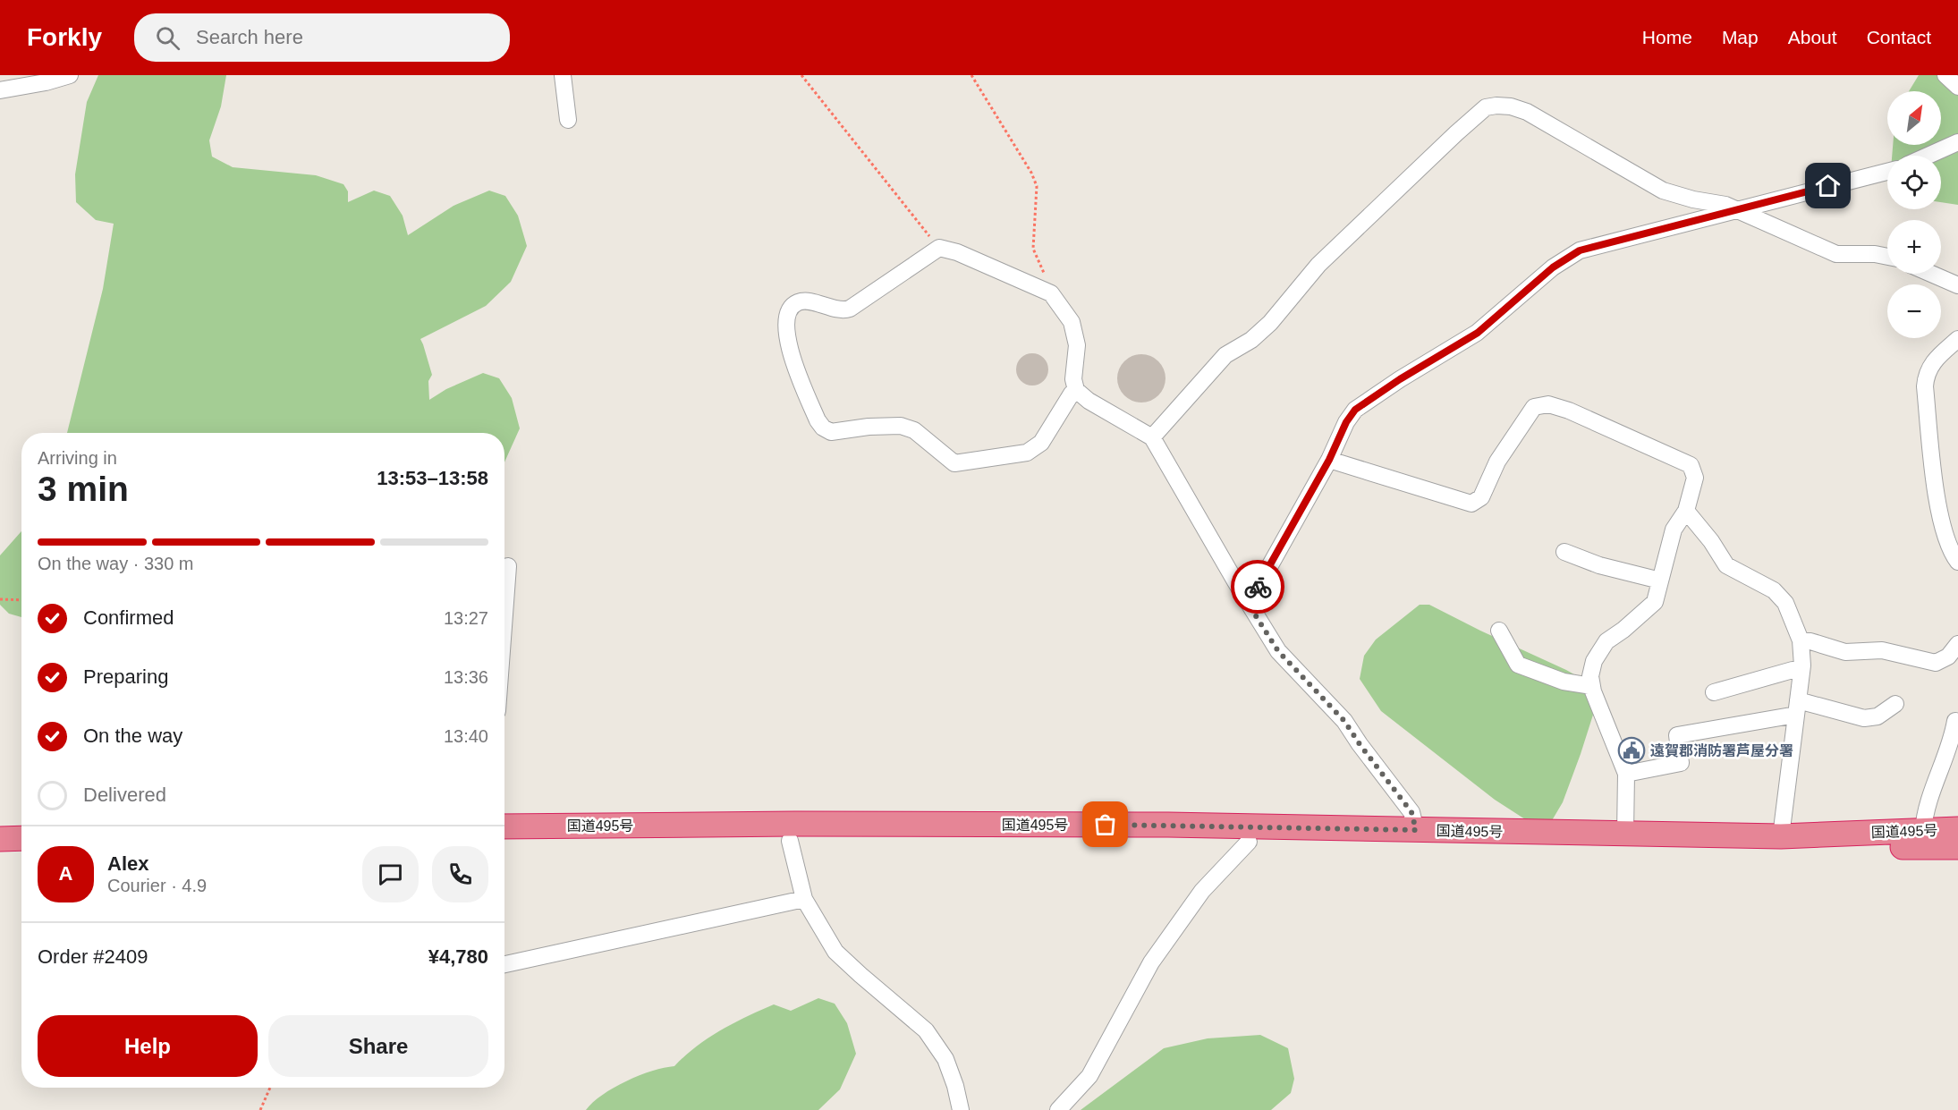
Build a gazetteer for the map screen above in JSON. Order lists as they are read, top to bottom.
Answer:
{
  "streets": {
    "highway": ["国道495号"]
  },
  "places": {
    "public building": ["遠賀郡消防署芦屋分署"]
  },
  "north": "top right",
  "page": {
    "header": "Forkly",
    "search": "Search here",
    "nav": [
      "Home",
      "Map",
      "About",
      "Contact"
    ],
    "map_buttons": ["+", "−"],
    "heading": ["3 min", "Arriving in", "13:53–13:58"],
    "panel": [
      "Alex",
      "Courier · 4.9",
      "Order #2409",
      "¥4,780"
    ],
    "bar": "On the way · 330 m",
    "list": [
      ["Confirmed", "13:27"],
      ["Preparing", "13:36"],
      ["On the way", "13:40"],
      "Delivered"
    ],
    "round": "A",
    "buttons": ["Help", "Share"]
  }
}
